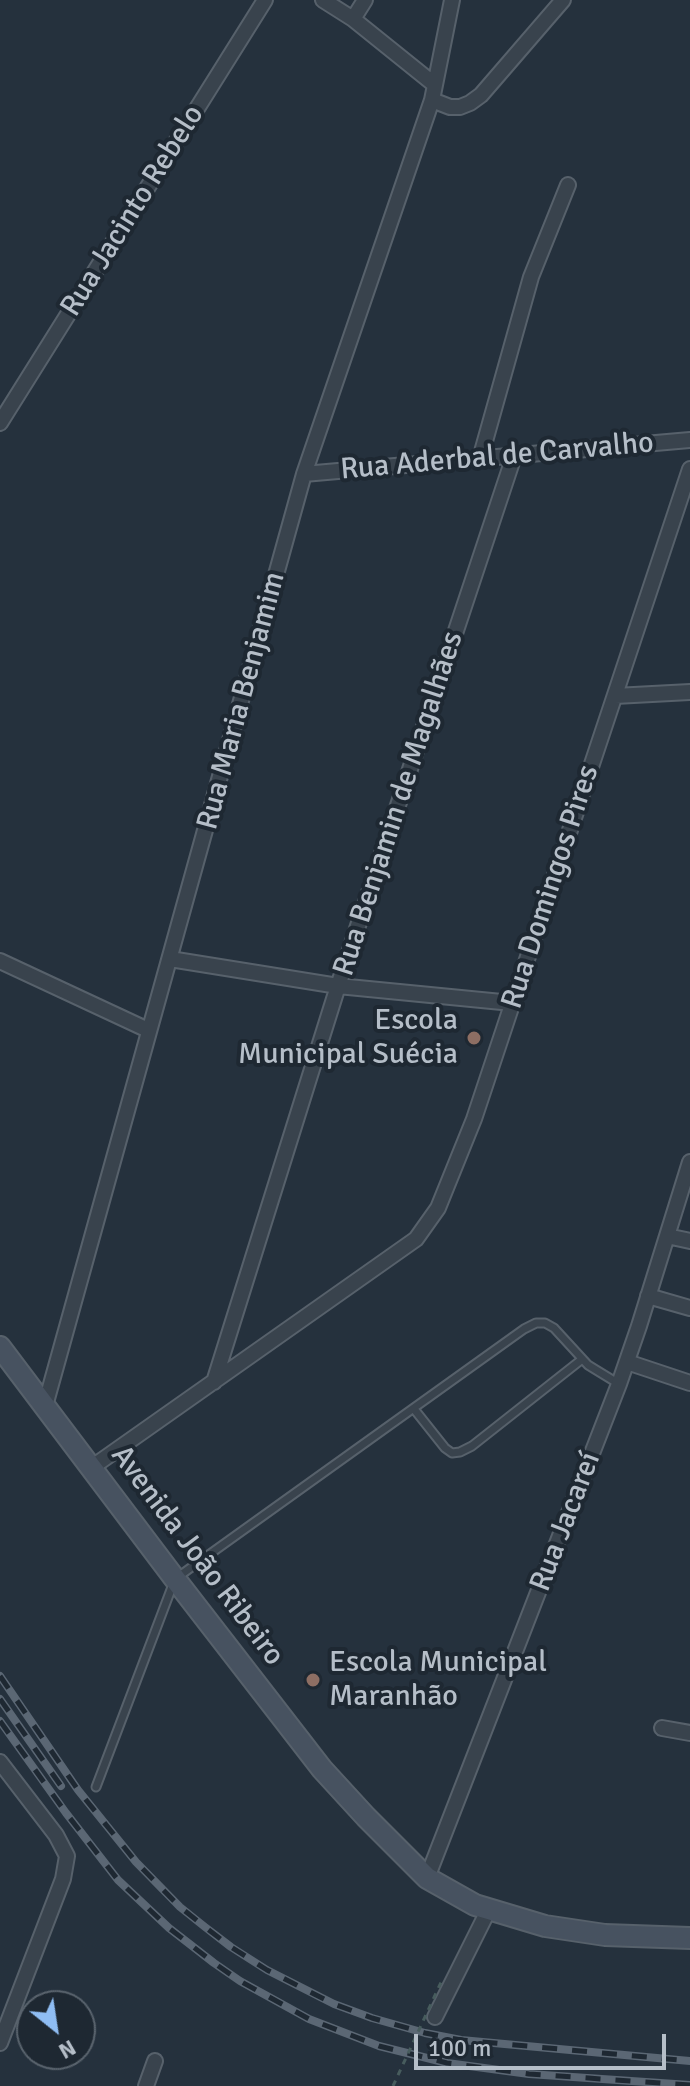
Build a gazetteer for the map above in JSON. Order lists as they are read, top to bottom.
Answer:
{
  "streets": {
    "main road": ["Avenida João Ribeiro"],
    "street": [
      "Rua Jacinto Rebelo",
      "Rua Aderbal de Carvalho",
      "Rua Maria Benjamim",
      "Rua Benjamin de Magalhães",
      "Rua Domingos Pires",
      "Rua Jacareí"
    ]
  },
  "crossings": [
    ["Rua Aderbal de Carvalho", "Rua Maria Benjamim"],
    ["Rua Aderbal de Carvalho", "Rua Benjamin de Magalhães"],
    ["Rua Maria Benjamim", "Avenida João Ribeiro"],
    ["Rua Benjamin de Magalhães", "Rua Domingos Pires"],
    ["Rua Domingos Pires", "Avenida João Ribeiro"],
    ["Rua Jacareí", "Avenida João Ribeiro"]
  ],
  "places": ["Escola Municipal Suécia", "Escola Municipal Maranhão"],
  "scale_bar": "100 m",
  "north": "bottom right"
}
